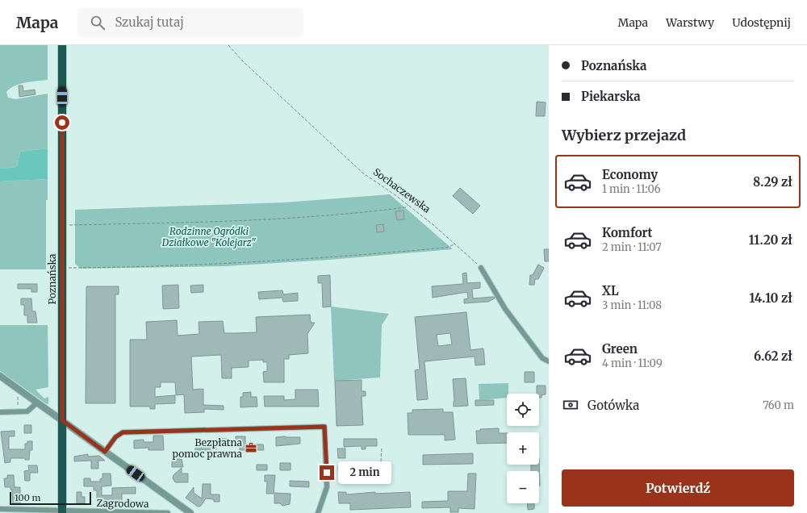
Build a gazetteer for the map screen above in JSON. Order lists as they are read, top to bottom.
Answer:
{
  "streets": {
    "main road": ["Poznańska"],
    "street": ["Zagrodowa"],
    "path": ["Sochaczewska"]
  },
  "crossings": [
    ["Poznańska", "Zagrodowa"]
  ],
  "parks": ["Rodzinne Ogródki Działkowe \"Kolejarz\""],
  "places": {
    "office": ["Bezpłatna pomoc prawna"]
  },
  "scale_bar": "100 m",
  "page": {
    "header": "Mapa",
    "search": "Szukaj tutaj",
    "nav": ["Mapa", "Warstwy", "Udostępnij"],
    "banner": ["Poznańska", "Piekarska"],
    "heading": "Wybierz przejazd",
    "list": [
      {
        "name": "Economy",
        "note": "1 min · 11:06",
        "value": "8.29 zł"
      },
      {
        "name": "Komfort",
        "note": "2 min · 11:07",
        "value": "11.20 zł"
      },
      {
        "name": "XL",
        "note": "3 min · 11:08",
        "value": "14.10 zł"
      },
      {
        "name": "Green",
        "note": "4 min · 11:09",
        "value": "6.62 zł"
      }
    ],
    "pay": ["Gotówka", "760 m"],
    "map_buttons": ["+", "−"],
    "bubble": "2 min",
    "buttons": "Potwierdź",
    "scale": "100 m"
  }
}
